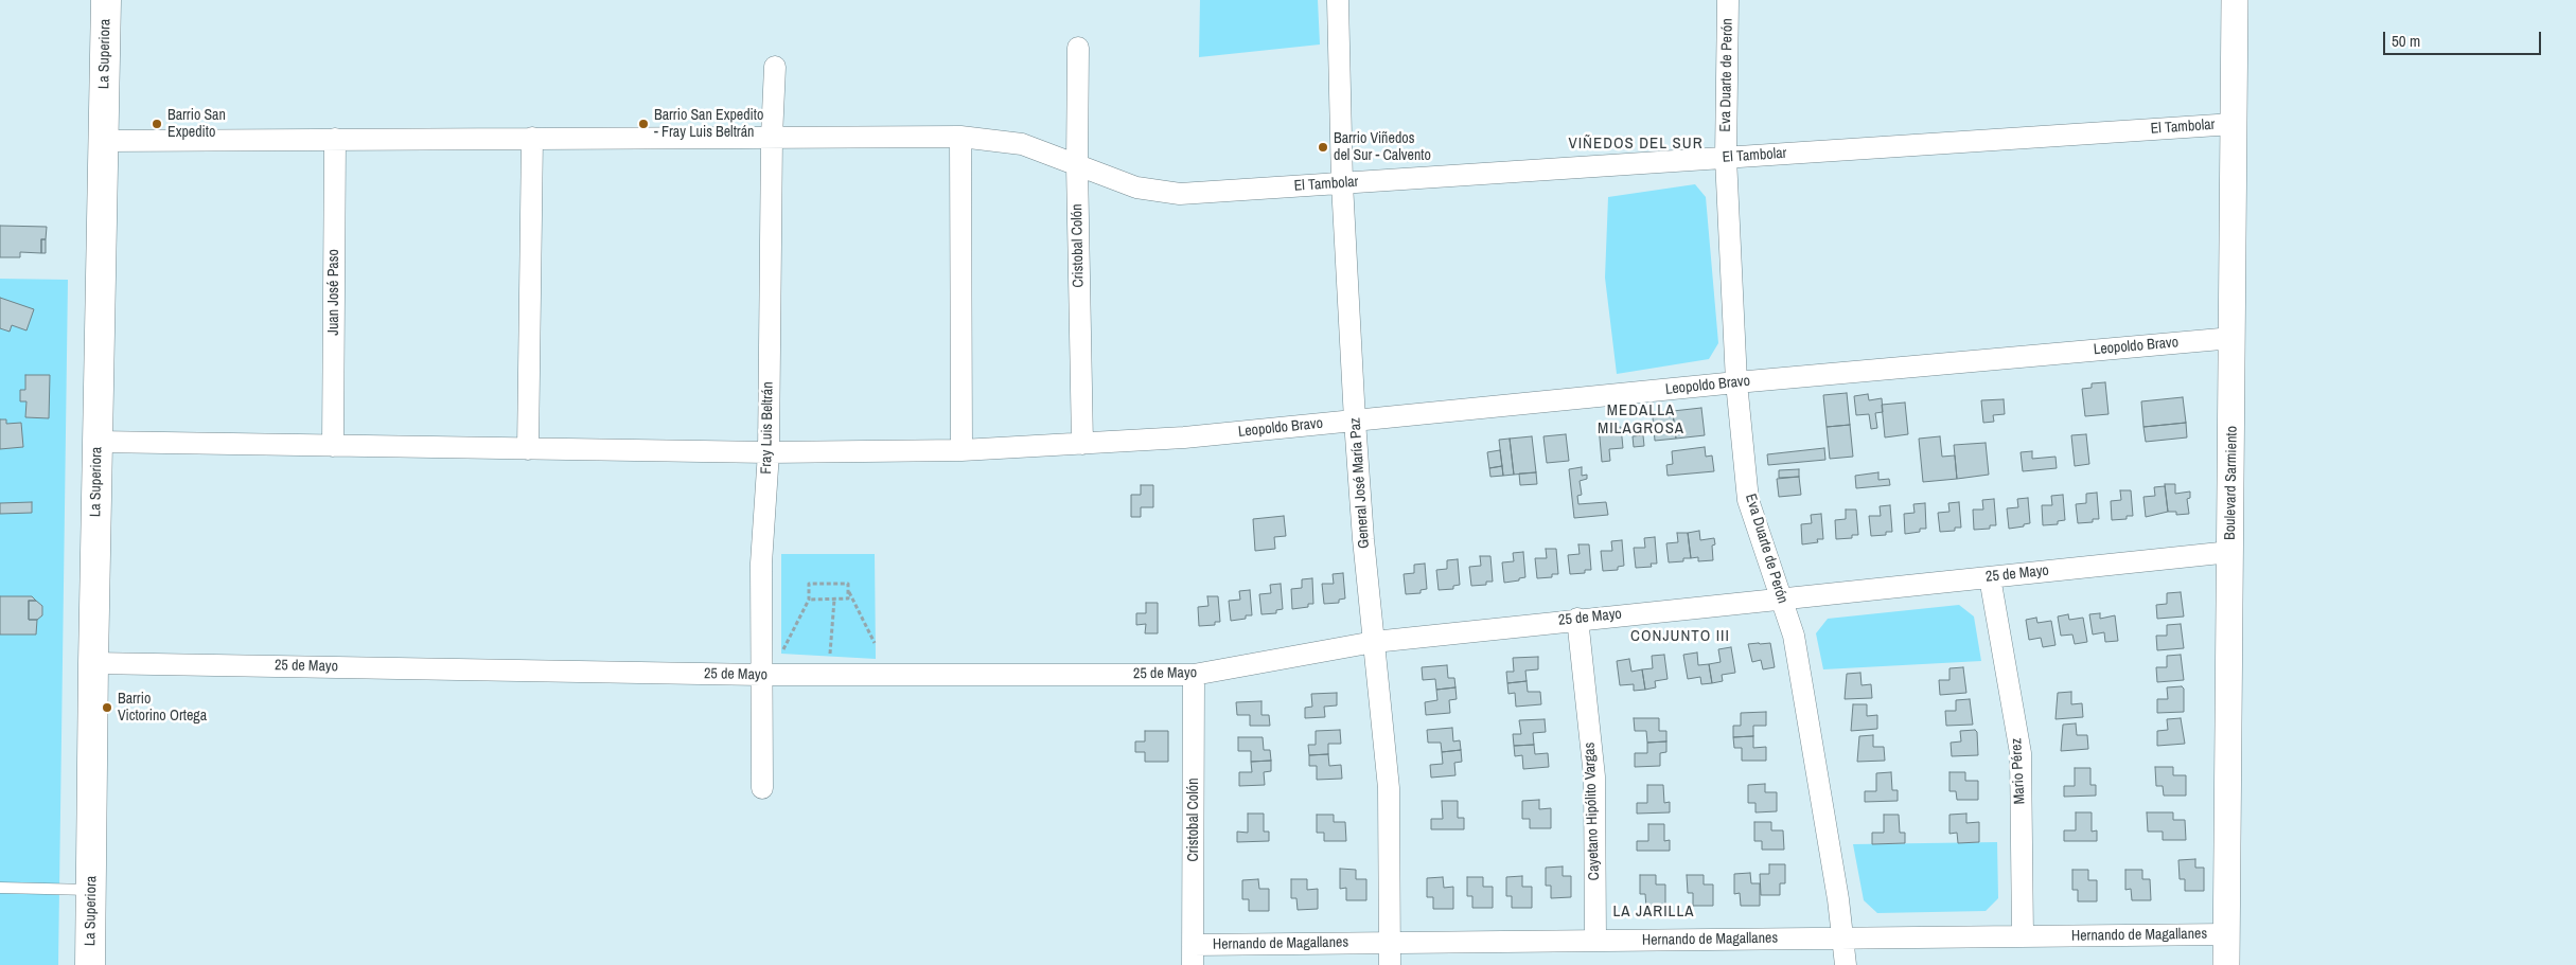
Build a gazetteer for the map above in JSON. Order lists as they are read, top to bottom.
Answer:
{
  "streets": {
    "main road": ["La Superiora"],
    "street": [
      "Eva Duarte de Perón",
      "El Tambolar",
      "Cristobal Colón",
      "Juan José Paso",
      "Leopoldo Bravo",
      "Fray Luis Beltrán",
      "General José María Paz",
      "Boulevard Sarmiento",
      "25 de Mayo",
      "Mario Pérez",
      "Cayetano Hipólito Vargas",
      "Hernando de Magallanes"
    ]
  },
  "crossings": [
    ["La Superiora", "El Tambolar"],
    ["La Superiora", "Leopoldo Bravo"],
    ["La Superiora", "25 de Mayo"],
    ["Eva Duarte de Perón", "El Tambolar"],
    ["Eva Duarte de Perón", "Leopoldo Bravo"],
    ["Eva Duarte de Perón", "25 de Mayo"],
    ["Eva Duarte de Perón", "Hernando de Magallanes"],
    ["El Tambolar", "Cristobal Colón"],
    ["El Tambolar", "Juan José Paso"],
    ["El Tambolar", "Fray Luis Beltrán"],
    ["El Tambolar", "General José María Paz"],
    ["El Tambolar", "Boulevard Sarmiento"],
    ["Cristobal Colón", "Leopoldo Bravo"],
    ["Cristobal Colón", "25 de Mayo"],
    ["Cristobal Colón", "Hernando de Magallanes"],
    ["Juan José Paso", "Leopoldo Bravo"],
    ["Leopoldo Bravo", "Fray Luis Beltrán"],
    ["Leopoldo Bravo", "General José María Paz"],
    ["Leopoldo Bravo", "Boulevard Sarmiento"],
    ["Fray Luis Beltrán", "25 de Mayo"],
    ["General José María Paz", "25 de Mayo"],
    ["General José María Paz", "Hernando de Magallanes"],
    ["Boulevard Sarmiento", "25 de Mayo"],
    ["Boulevard Sarmiento", "Hernando de Magallanes"],
    ["25 de Mayo", "Mario Pérez"],
    ["25 de Mayo", "Cayetano Hipólito Vargas"],
    ["Mario Pérez", "Hernando de Magallanes"],
    ["Cayetano Hipólito Vargas", "Hernando de Magallanes"]
  ],
  "districts": [
    "VIÑEDOS DEL SUR",
    "MEDALLA MILAGROSA",
    "CONJUNTO III",
    "LA JARILLA"
  ],
  "places": [
    "Barrio San Expedito",
    "Barrio San Expedito - Fray Luis Beltrán",
    "Barrio Viñedos del Sur - Calvento",
    "Barrio Victorino Ortega"
  ],
  "scale_bar": "50 m"
}
